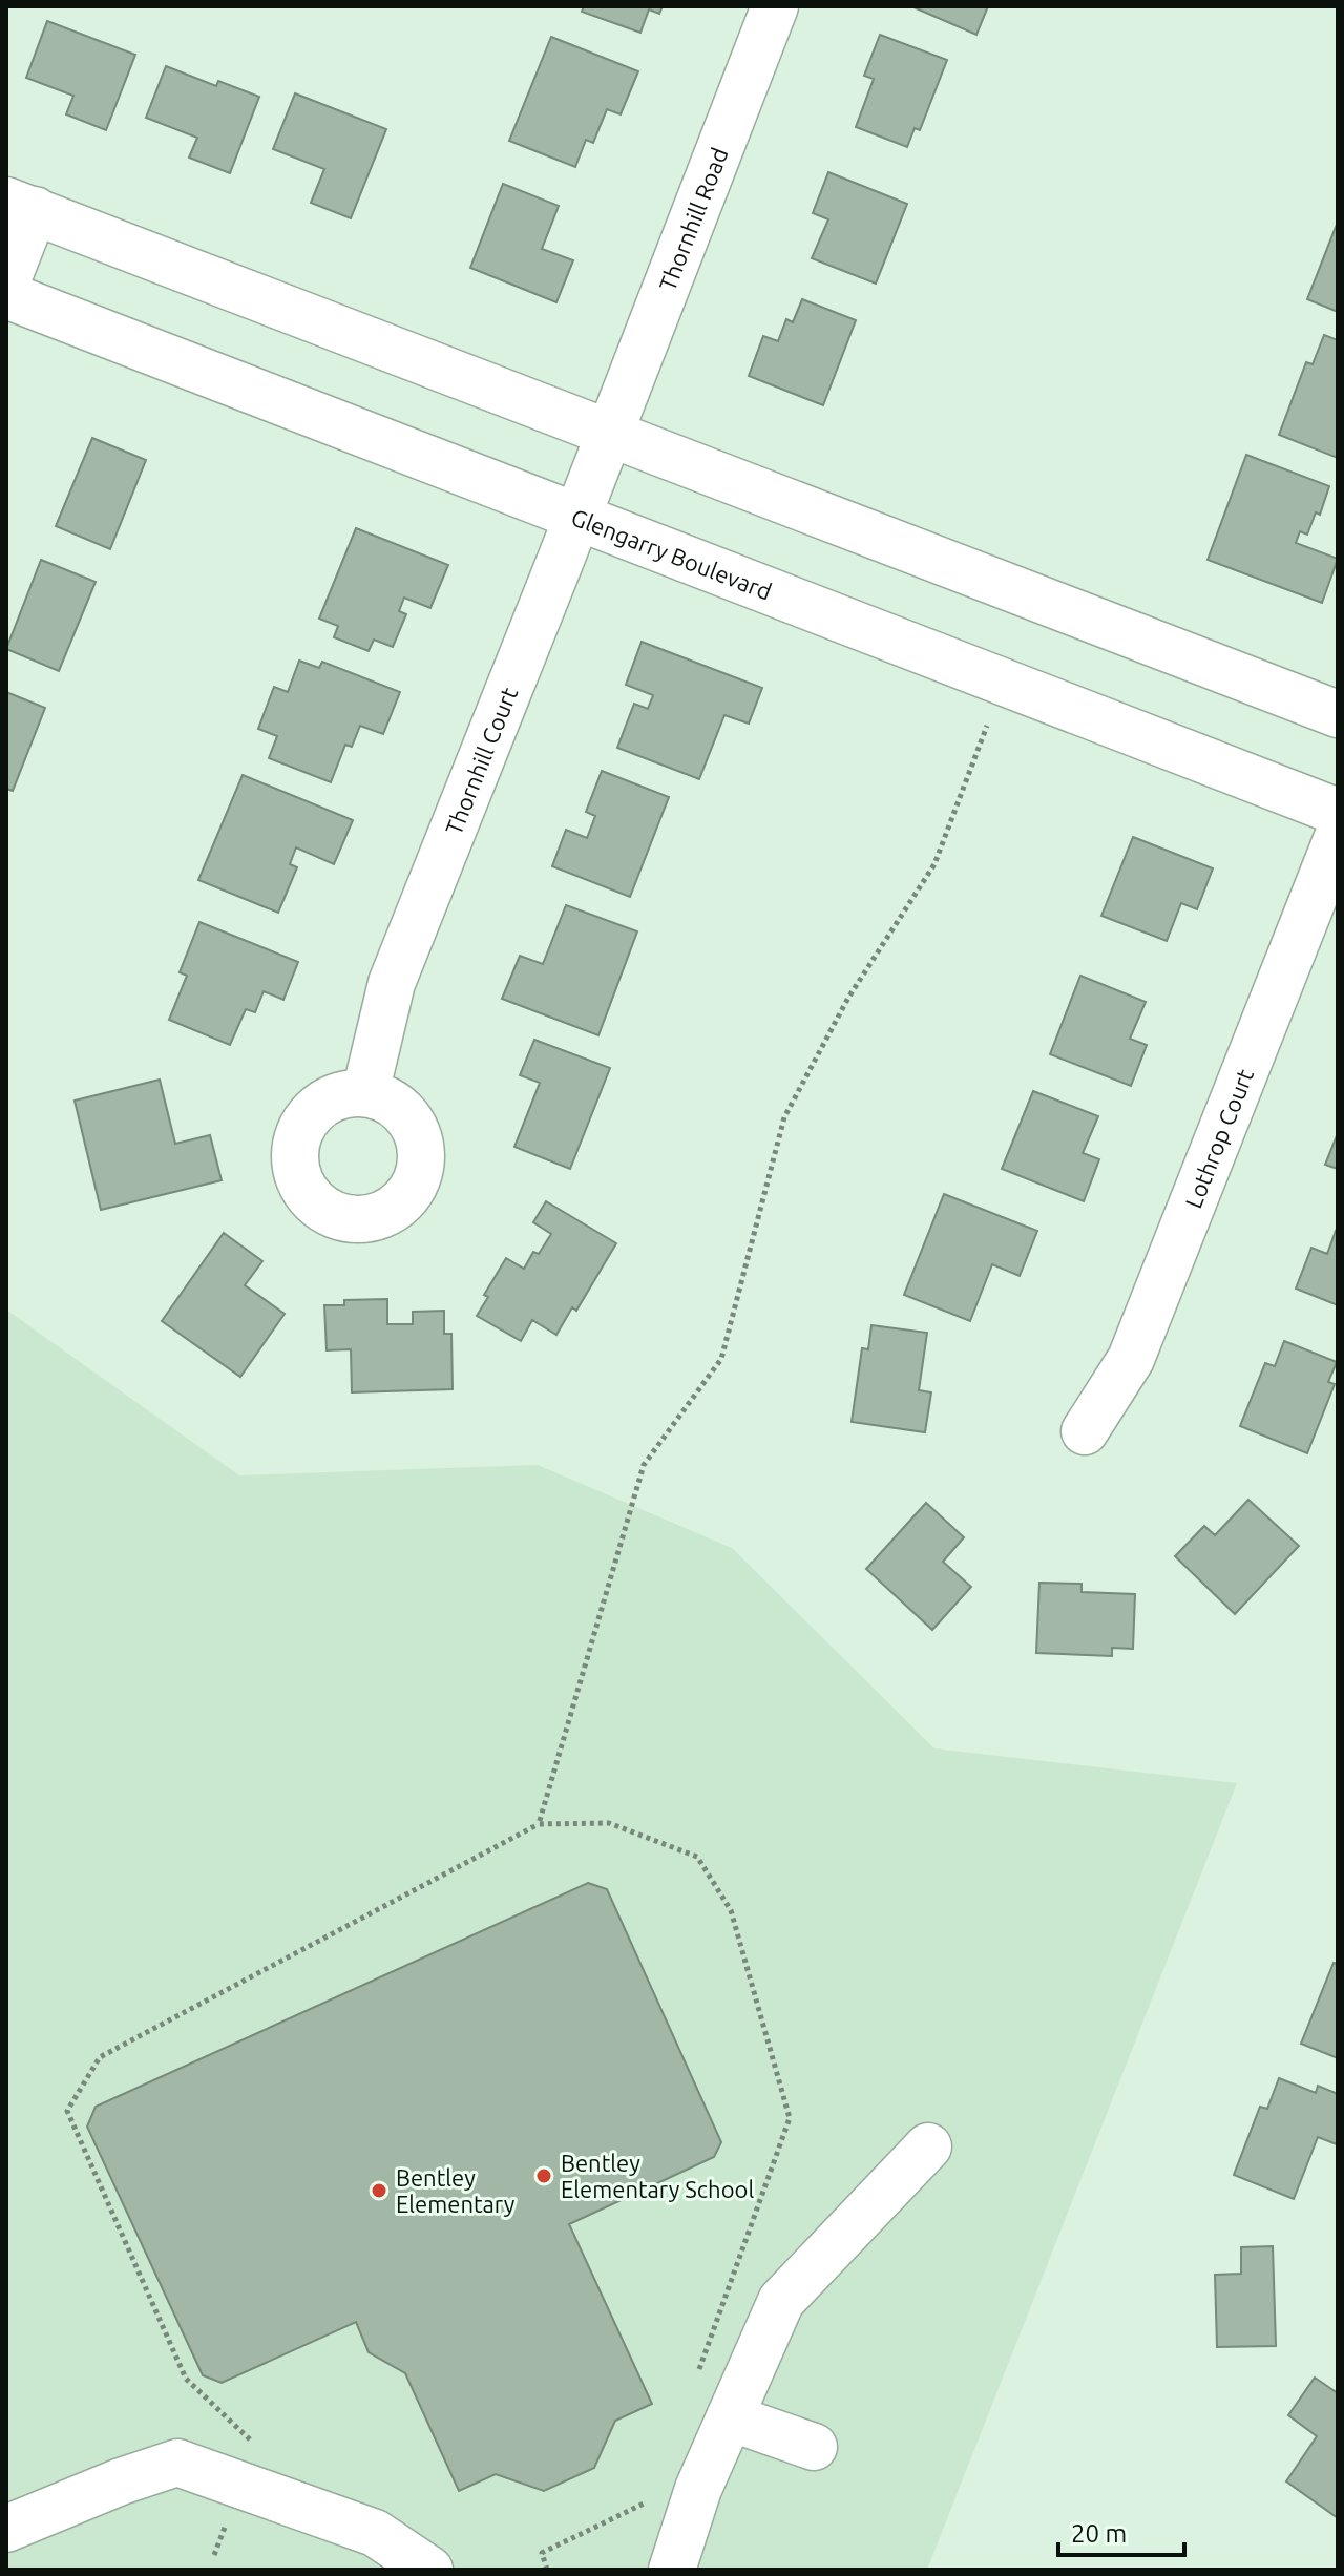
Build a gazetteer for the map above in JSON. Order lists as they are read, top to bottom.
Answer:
{
  "streets": {
    "street": [
      "Thornhill Road",
      "Glengarry Boulevard",
      "Thornhill Court",
      "Lothrop Court"
    ]
  },
  "crossings": [
    ["Thornhill Road", "Thornhill Court"],
    ["Glengarry Boulevard", "Thornhill Court"]
  ],
  "places": ["Bentley Elementary School", "Bentley Elementary"],
  "scale_bar": "20 m"
}
